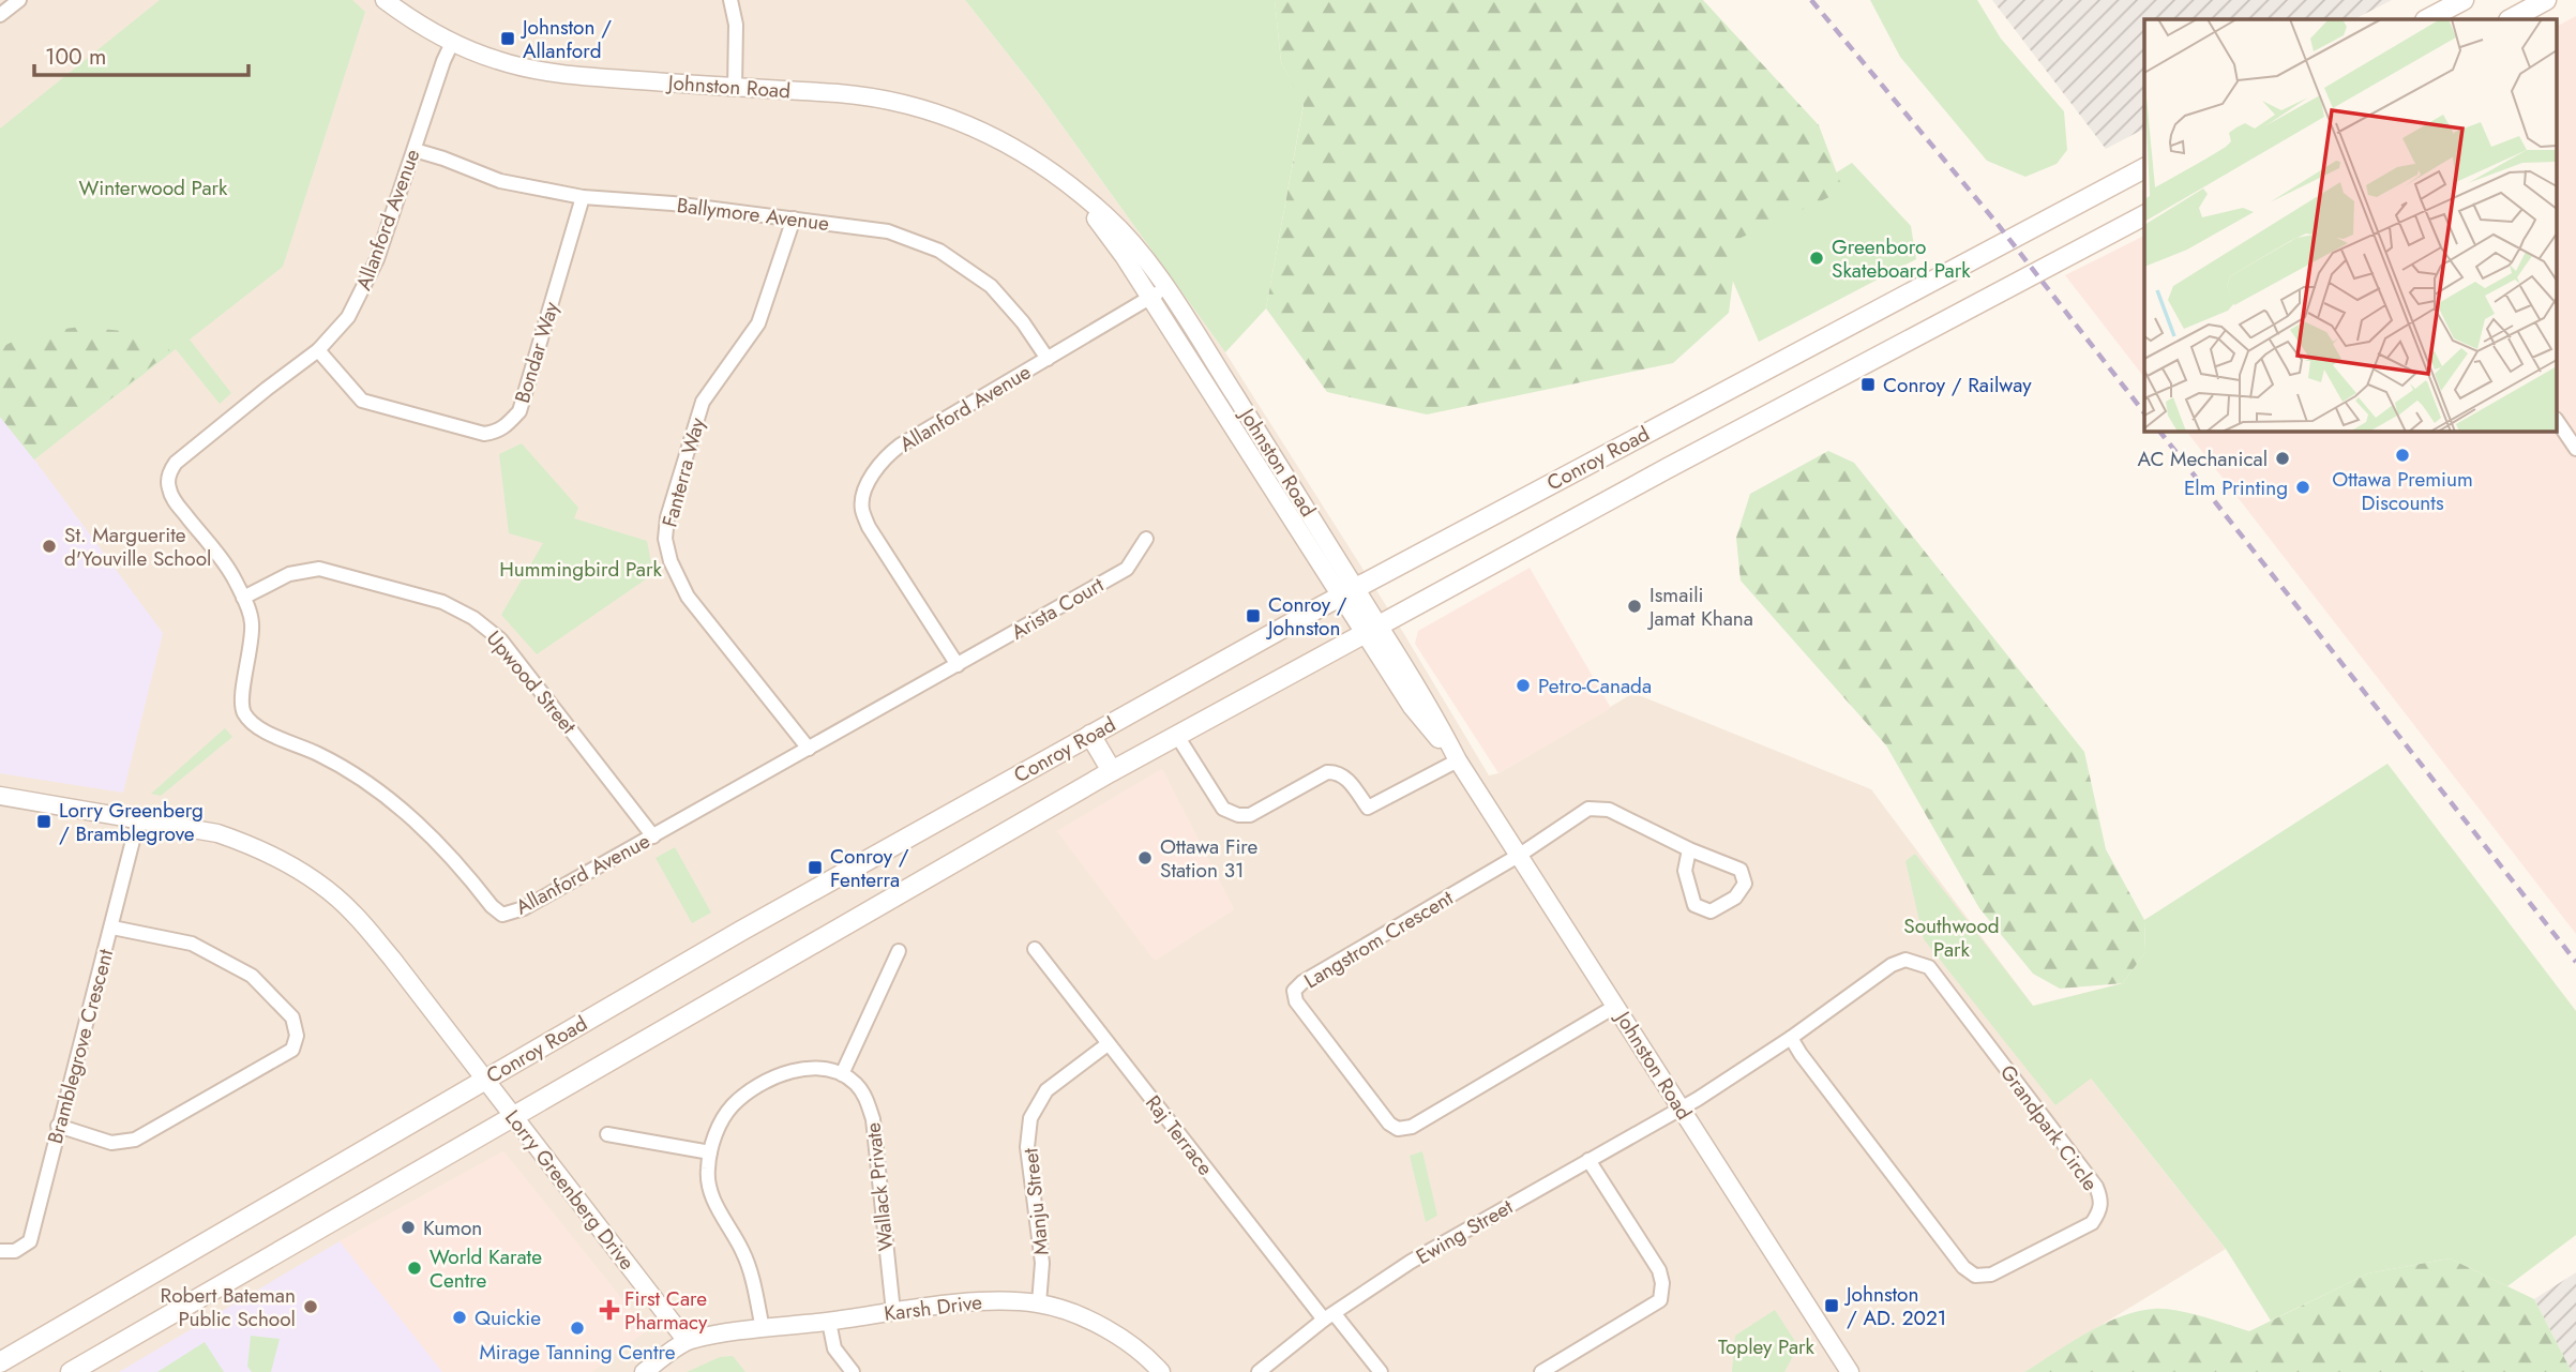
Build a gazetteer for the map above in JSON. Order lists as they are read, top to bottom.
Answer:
{
  "streets": {
    "main road": ["Conroy Road"],
    "street": [
      "Johnston Road",
      "Ballymore Avenue",
      "Allanford Avenue",
      "Bondar Way",
      "Fanterra Way",
      "Arista Court",
      "Upwood Street",
      "Langstrom Crescent",
      "Bramblegrove Crescent",
      "Grandpark Circle",
      "Raj Terrace",
      "Wallack Private",
      "Lorry Greenberg Drive",
      "Manju Street",
      "Ewing Street",
      "Karsh Drive"
    ]
  },
  "crossings": [
    ["Johnston Road", "Allanford Avenue"],
    ["Johnston Road", "Conroy Road"],
    ["Johnston Road", "Langstrom Crescent"],
    ["Johnston Road", "Grandpark Circle"],
    ["Johnston Road", "Ewing Street"],
    ["Ballymore Avenue", "Allanford Avenue"],
    ["Ballymore Avenue", "Bondar Way"],
    ["Ballymore Avenue", "Fanterra Way"],
    ["Allanford Avenue", "Bondar Way"],
    ["Allanford Avenue", "Fanterra Way"],
    ["Allanford Avenue", "Arista Court"],
    ["Allanford Avenue", "Upwood Street"],
    ["Conroy Road", "Lorry Greenberg Drive"],
    ["Bramblegrove Crescent", "Lorry Greenberg Drive"],
    ["Grandpark Circle", "Ewing Street"],
    ["Raj Terrace", "Manju Street"],
    ["Raj Terrace", "Ewing Street"],
    ["Wallack Private", "Karsh Drive"],
    ["Lorry Greenberg Drive", "Karsh Drive"],
    ["Manju Street", "Karsh Drive"]
  ],
  "parks": [
    "Winterwood Park",
    "Hummingbird Park",
    "Southwood Park",
    "Topley Park"
  ],
  "places": {
    "transit": [
      "Johnston / Allanford",
      "Conroy / Railway",
      "Conroy / Johnston",
      "Lorry Greenberg / Bramblegrove",
      "Conroy / Fenterra",
      "Johnston / AD. 2021"
    ],
    "other": [
      "Greenboro Skateboard Park",
      "Ottawa Premium Discounts",
      "AC Mechanical",
      "Elm Printing",
      "St. Marguerite d'Youville School",
      "Ismaili Jamat Khana",
      "Petro-Canada",
      "Ottawa Fire Station 31",
      "Kumon",
      "World Karate Centre",
      "Robert Bateman Public School",
      "Quickie",
      "Mirage Tanning Centre"
    ],
    "health": ["First Care Pharmacy"]
  },
  "scale_bar": "100 m"
}
